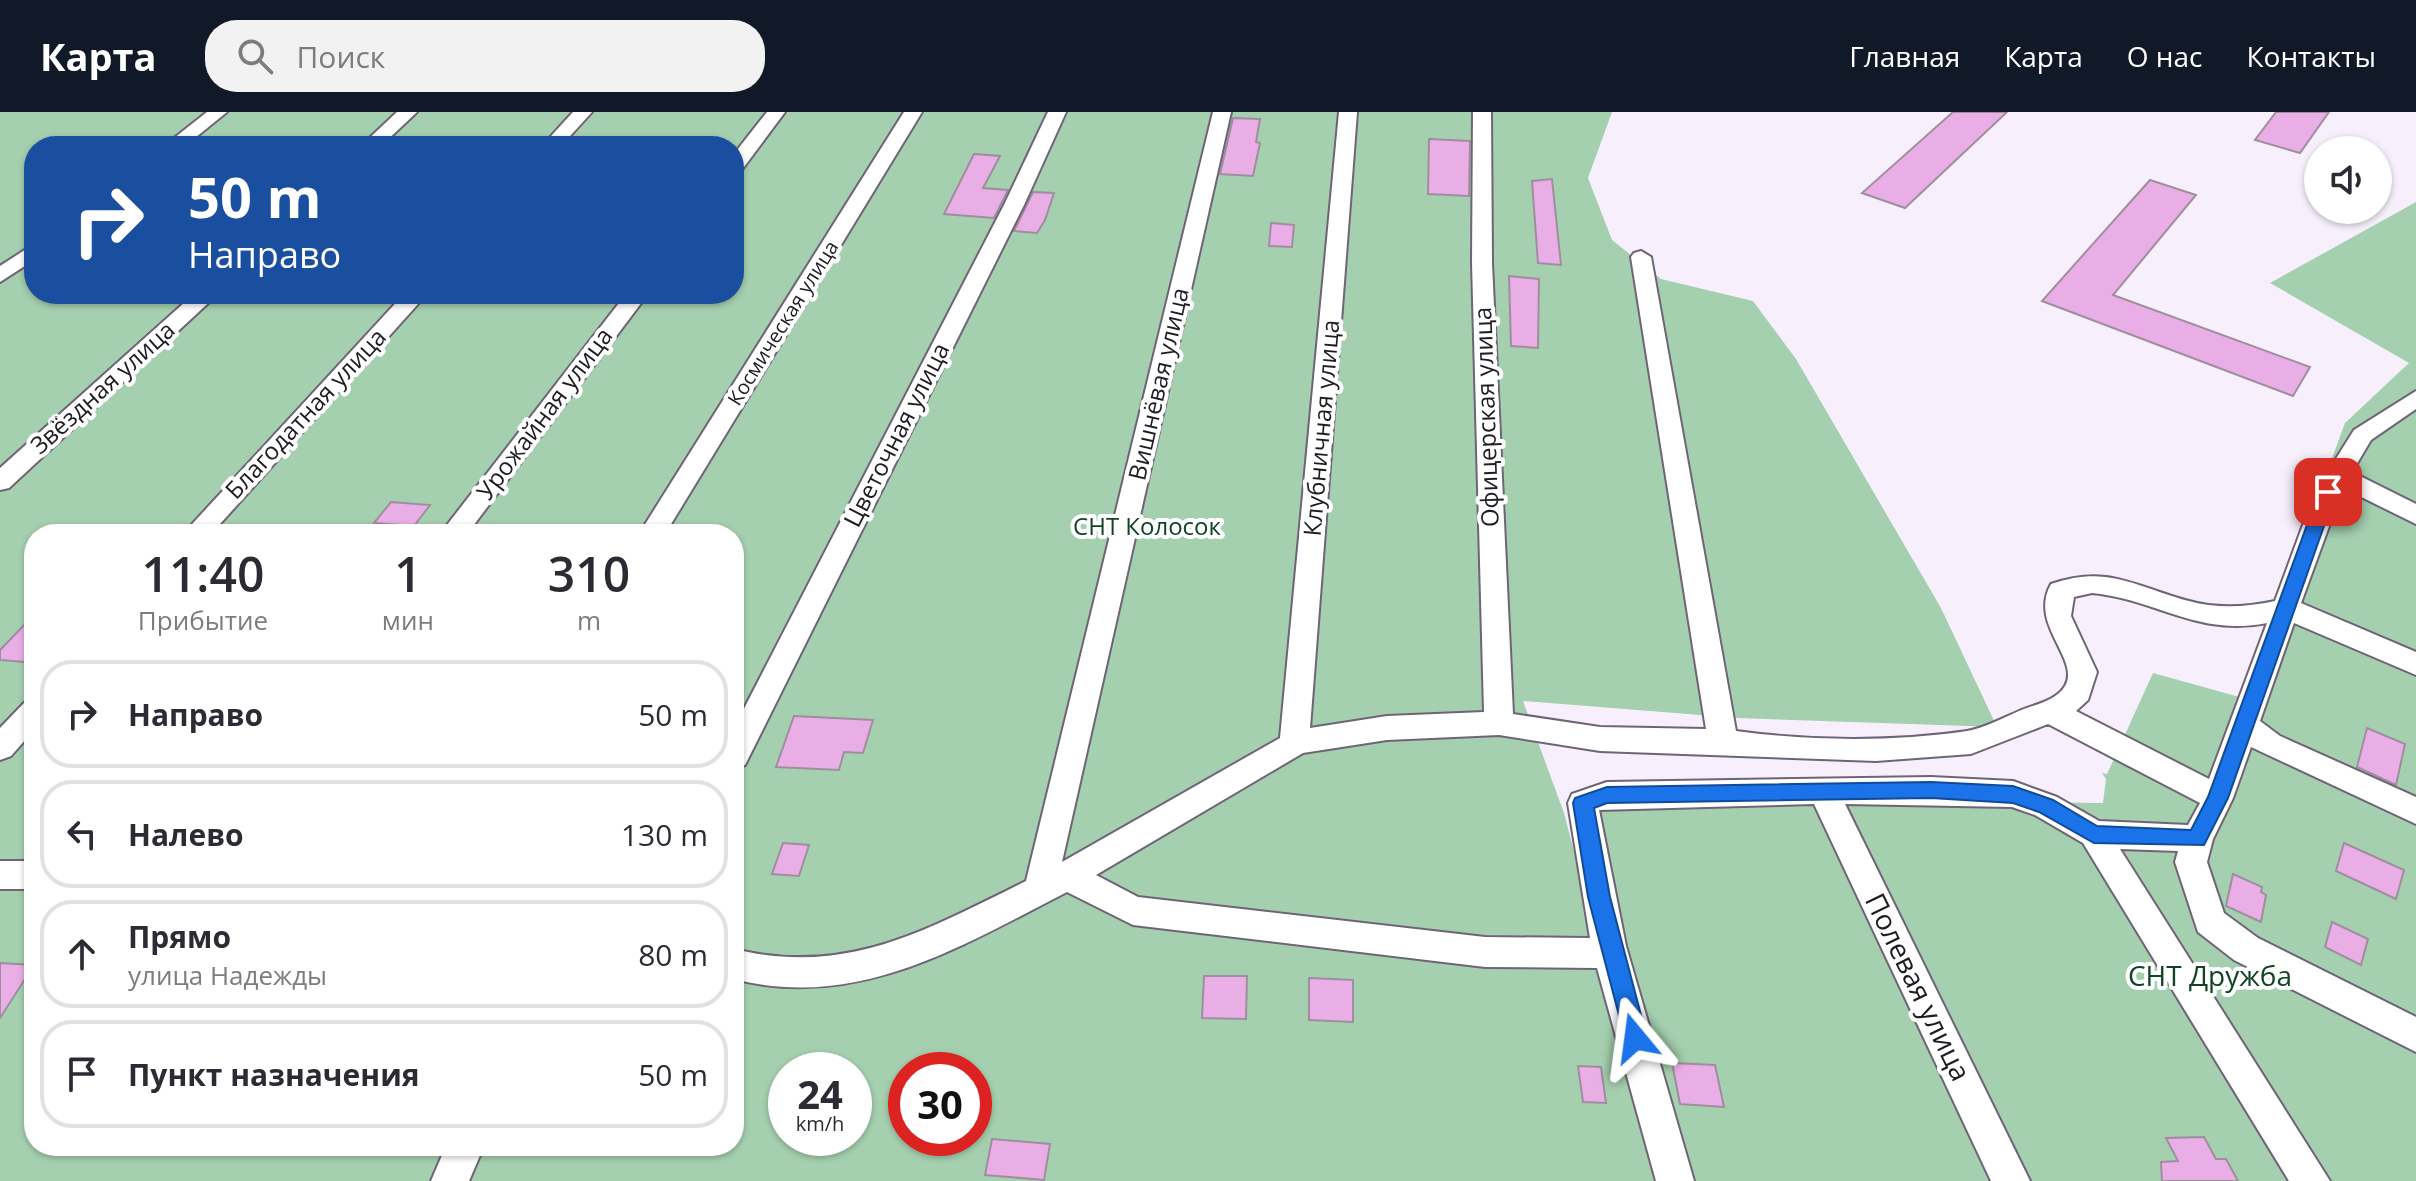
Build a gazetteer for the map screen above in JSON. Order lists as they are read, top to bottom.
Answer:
{
  "streets": {
    "street": [
      "Космическая улица",
      "Вишнёвая улица",
      "Звёздная улица",
      "Благодатная улица",
      "Урожайная улица",
      "Офицерская улица",
      "Клубничная улица",
      "Цветочная улица",
      "Полевая улица"
    ]
  },
  "parks": ["СНТ Колосок", "СНТ Дружба"],
  "page": {
    "header": "Карта",
    "search": "Поиск",
    "nav": [
      "Главная",
      "Карта",
      "О нас",
      "Контакты"
    ],
    "turn": ["50 m", "Направо"],
    "eta": [
      "11:40",
      "Прибытие",
      "1",
      "мин",
      "310",
      "m"
    ],
    "list": [
      {
        "name": "Направо",
        "value": "50 m"
      },
      {
        "name": "Налево",
        "value": "130 m"
      },
      {
        "name": "Прямо",
        "note": "улица Надежды",
        "value": "80 m"
      },
      {
        "name": "Пункт назначения",
        "value": "50 m"
      }
    ],
    "speed": "24 km/h",
    "limit": "30"
  }
}
